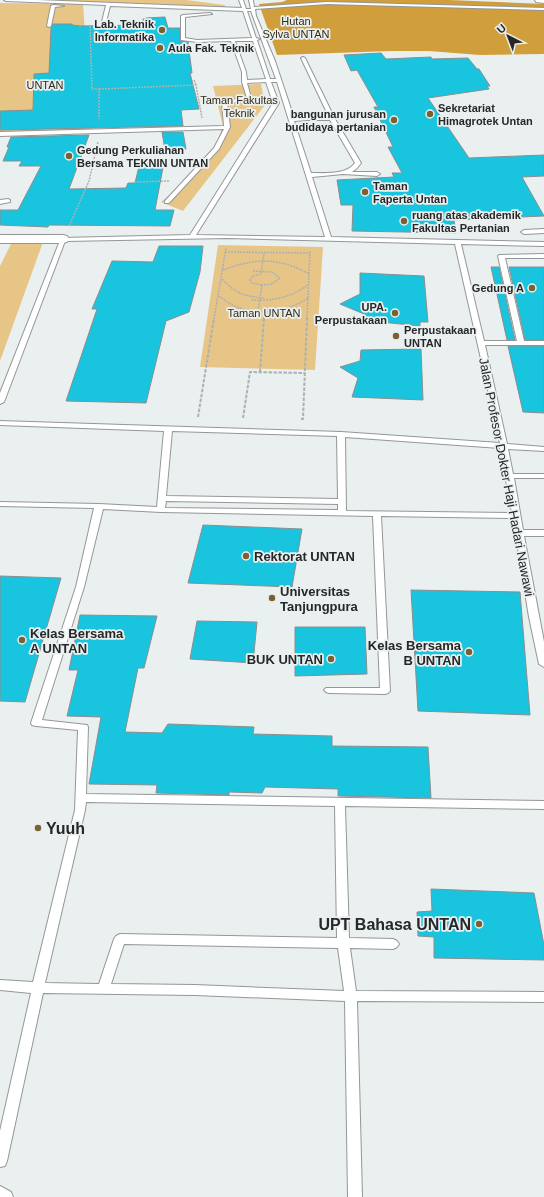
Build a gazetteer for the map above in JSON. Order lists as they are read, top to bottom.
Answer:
{
  "streets": {
    "lane": ["Jalan Profesor Dokter Haji Hadari Nawawi"]
  },
  "parks": [
    "Hutan Sylva UNTAN",
    "UNTAN",
    "Taman Fakultas Teknik",
    "Taman UNTAN"
  ],
  "places": [
    "Lab. Teknik Informatika",
    "Aula Fak. Teknik",
    "Sekretariat Himagrotek Untan",
    "bangunan jurusan budidaya pertanian",
    "Gedung Perkuliahan Bersama TEKNIN UNTAN",
    "Taman Faperta Untan",
    "ruang atas akademik Fakultas Pertanian",
    "Gedung A",
    "UPA. Perpustakaan",
    "Perpustakaan UNTAN",
    "Rektorat UNTAN",
    "Universitas Tanjungpura",
    "Kelas Bersama A UNTAN",
    "Kelas Bersama B UNTAN",
    "BUK UNTAN",
    "Yuuh",
    "UPT Bahasa UNTAN"
  ],
  "north": "top left"
}
